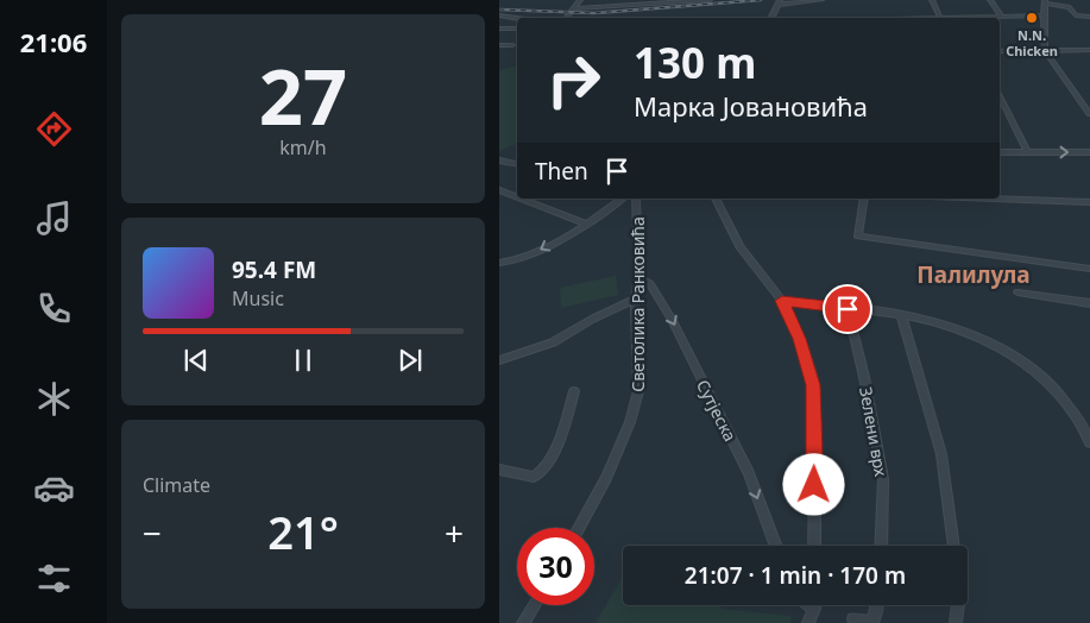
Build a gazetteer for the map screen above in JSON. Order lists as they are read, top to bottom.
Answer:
{
  "streets": {
    "street": ["Светолика Ранковића", "Сутјеска", "Зелени врх"]
  },
  "crossings": [
    ["Светолика Ранковића", "Сутјеска"]
  ],
  "districts": ["Палилула"],
  "places": ["N.N. Chicken"],
  "page": {
    "tabs": "21:06",
    "tile": [
      ["27", "km/h"],
      "Climate"
    ],
    "turn": ["130 m", "Марка Јовановића"],
    "then": "Then",
    "song": ["95.4 FM", "Music"],
    "heat": ["−", "21°", "+"],
    "limit": "30",
    "trip": "21:07 · 1 min · 170 m"
  }
}
